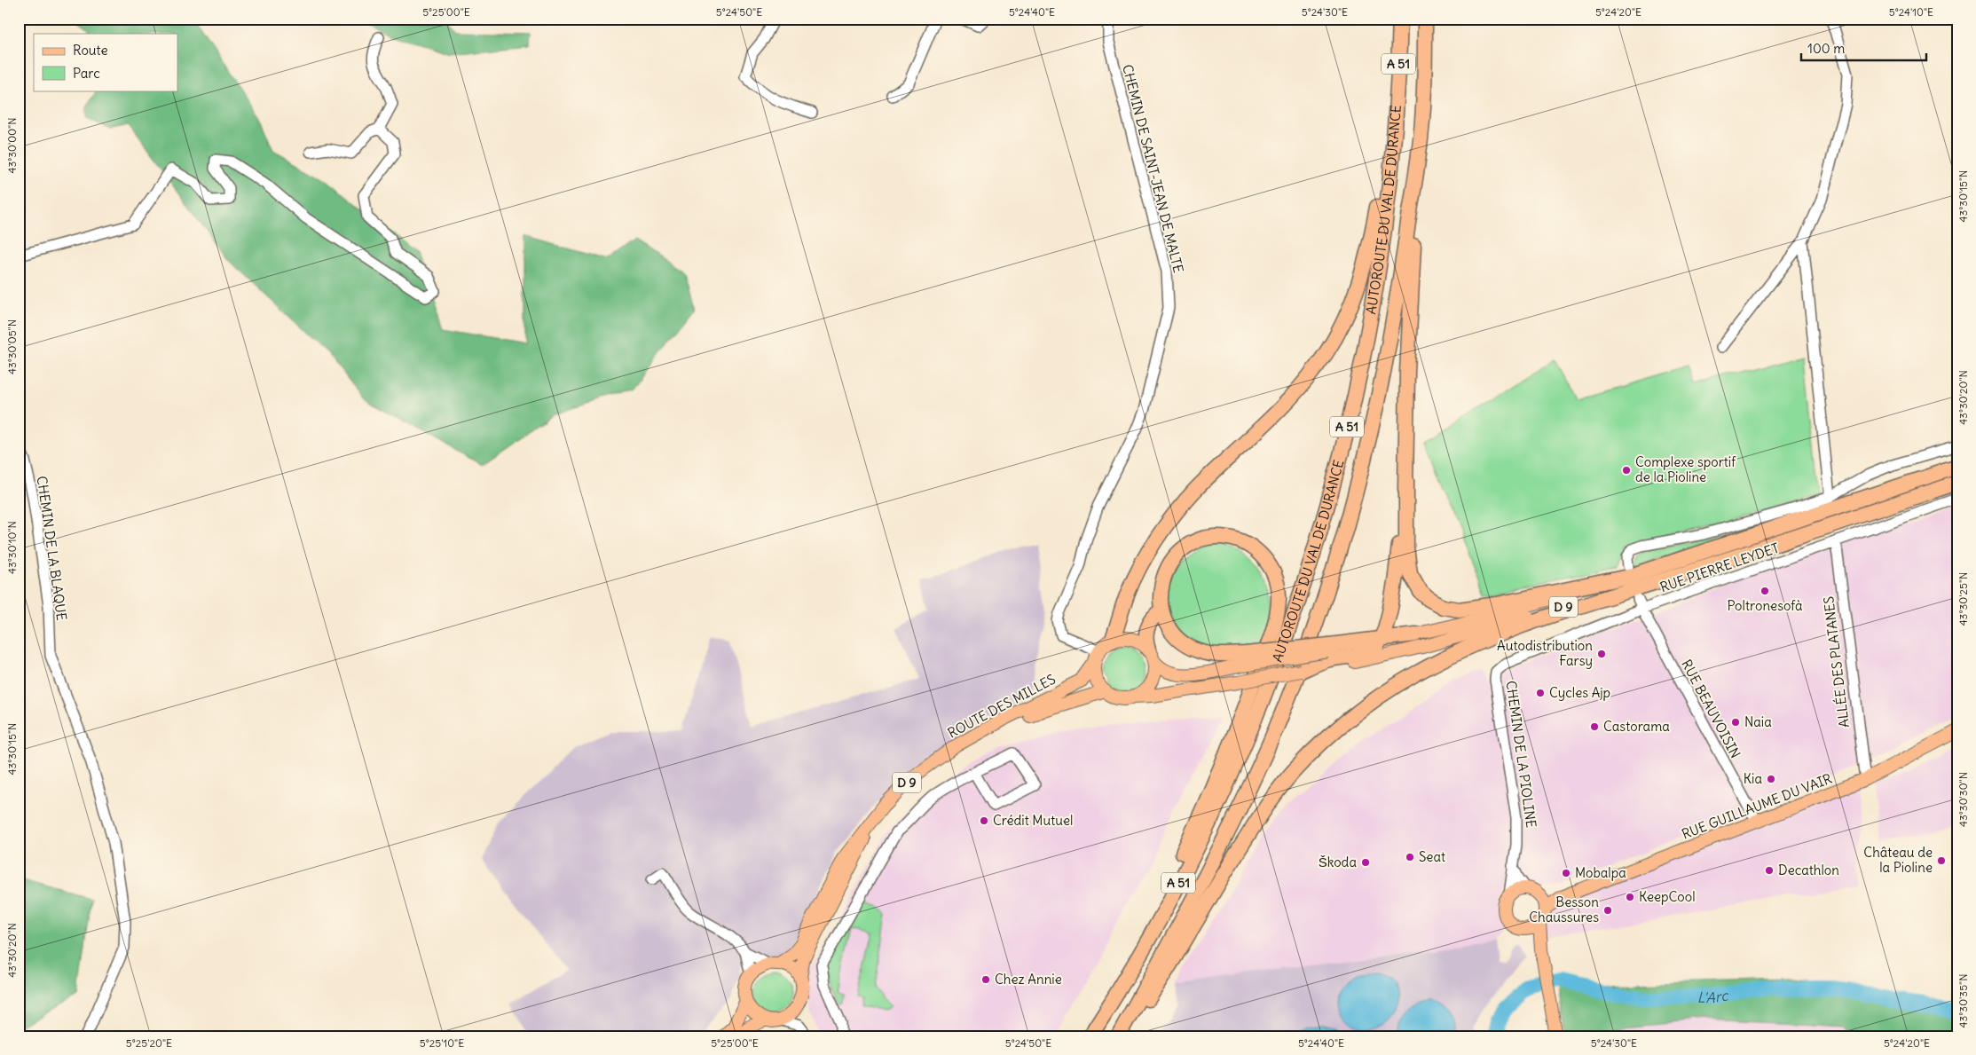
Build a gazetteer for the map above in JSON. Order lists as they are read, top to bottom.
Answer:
{
  "streets": {
    "highway": ["A 51", "AUTOROUTE DU VAL DE DURANCE", "D 9"],
    "main road": ["ROUTE DES MILLES", "RUE GUILLAUME DU VAIR"],
    "street": [
      "CHEMIN DE SAINT-JEAN DE MALTE",
      "CHEMIN DE LA BLAQUE",
      "RUE PIERRE LEYDET",
      "ALLÉE DES PLATANES",
      "RUE BEAUVOISIN",
      "CHEMIN DE LA PIOLINE"
    ]
  },
  "crossings": [
    ["CHEMIN DE SAINT-JEAN DE MALTE", "ROUTE DES MILLES"],
    ["RUE PIERRE LEYDET", "ALLÉE DES PLATANES"],
    ["RUE PIERRE LEYDET", "RUE BEAUVOISIN"],
    ["RUE PIERRE LEYDET", "CHEMIN DE LA PIOLINE"],
    ["ALLÉE DES PLATANES", "RUE GUILLAUME DU VAIR"],
    ["RUE BEAUVOISIN", "RUE GUILLAUME DU VAIR"],
    ["CHEMIN DE LA PIOLINE", "RUE GUILLAUME DU VAIR"]
  ],
  "water": ["L'Arc"],
  "places": [
    "Complexe sportif de la Pioline",
    "Poltronesofà",
    "Autodistribution Farsy",
    "Cycles Ajp",
    "Naia",
    "Castorama",
    "Kia",
    "Crédit Mutuel",
    "Seat",
    "Château de la Pioline",
    "Škoda",
    "Decathlon",
    "Mobalpa",
    "KeepCool",
    "Besson Chaussures",
    "Chez Annie"
  ],
  "legend": ["Route", "Parc"],
  "scale_bar": "100 m",
  "coordinates": [
    "5°25'00\"E",
    "5°24'50\"E",
    "5°24'40\"E",
    "5°24'30\"E",
    "5°24'20\"E",
    "5°24'10\"E",
    "43°30'00\"N",
    "43°30'15\"N",
    "43°30'05\"N",
    "43°30'20\"N",
    "43°30'10\"N",
    "43°30'25\"N",
    "43°30'30\"N",
    "43°30'35\"N",
    "5°25'20\"E",
    "5°25'10\"E"
  ]
}
